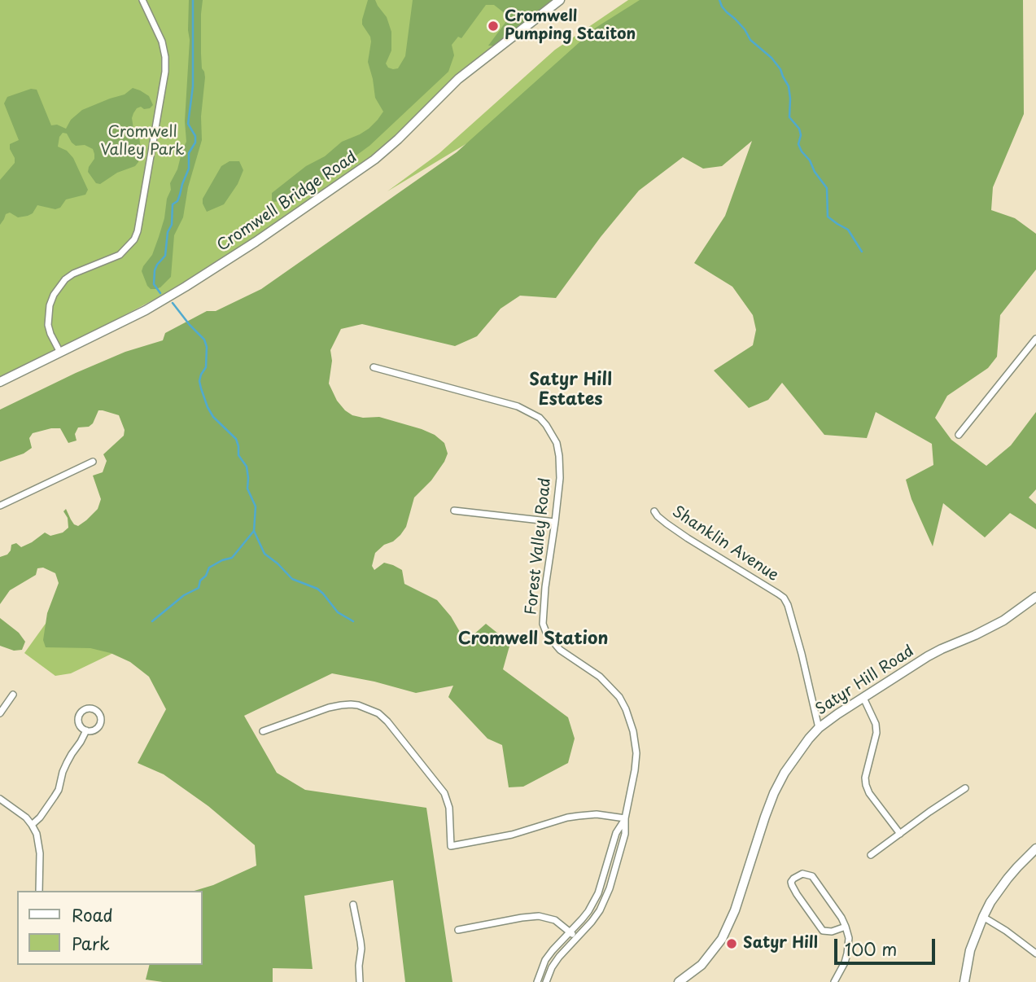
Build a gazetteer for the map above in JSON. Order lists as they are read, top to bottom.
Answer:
{
  "streets": {
    "street": [
      "Cromwell Bridge Road",
      "Shanklin Avenue",
      "Forest Valley Road",
      "Satyr Hill Road"
    ]
  },
  "crossings": [
    ["Shanklin Avenue", "Satyr Hill Road"]
  ],
  "districts": ["Satyr Hill Estates", "Cromwell Station"],
  "parks": ["Cromwell Valley Park"],
  "places": ["Cromwell Pumping Staiton", "Satyr Hill"],
  "legend": ["Road", "Park"],
  "scale_bar": "100 m"
}
